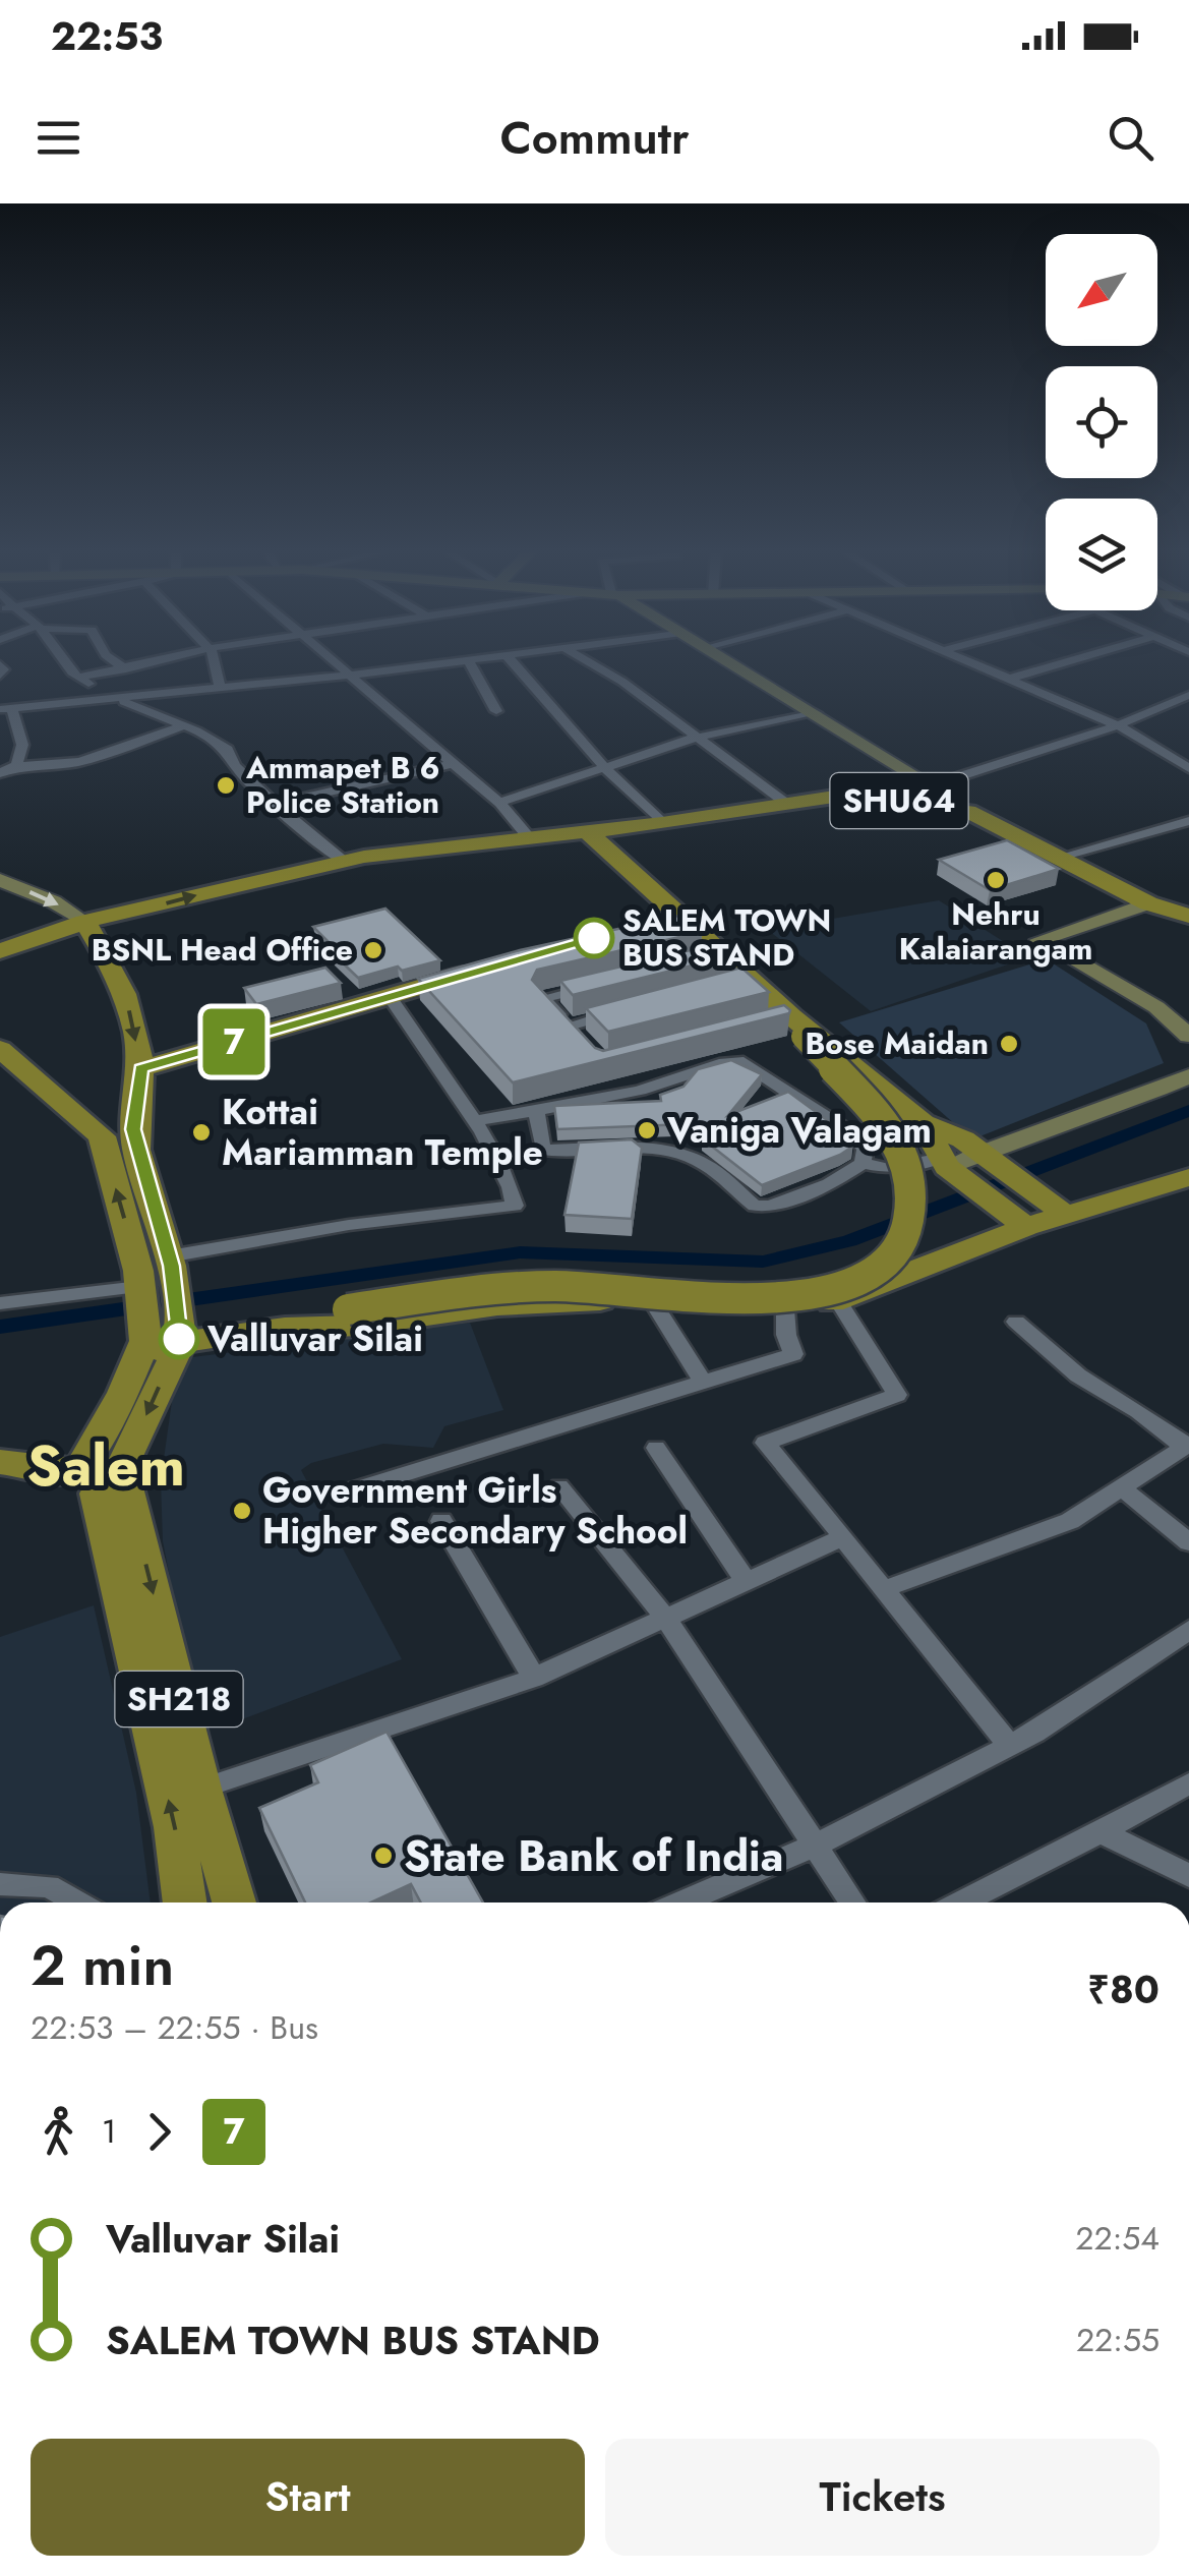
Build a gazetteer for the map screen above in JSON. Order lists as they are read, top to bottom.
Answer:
{
  "streets": {
    "main road": ["SHU64", "SH218"]
  },
  "districts": ["Salem"],
  "places": [
    "Ammapet B 6 Police Station",
    "Nehru Kalaiarangam",
    "SALEM TOWN BUS STAND",
    "BSNL Head Office",
    "Bose Maidan",
    "Vaniga Valagam",
    "Kottai Mariamman Temple",
    "Valluvar Silai",
    "Government Girls Higher Secondary School",
    "State Bank of India"
  ],
  "lines": ["bus line 7"],
  "north": "bottom left",
  "page": {
    "status": "22:53",
    "header": "Commutr",
    "on_map": "7",
    "heading": ["2 min", "22:53 – 22:55 · Bus", "₹80"],
    "legs": ["1", "7"],
    "list": [
      {
        "name": "Valluvar Silai",
        "value": "22:54"
      },
      {
        "name": "SALEM TOWN BUS STAND",
        "value": "22:55"
      }
    ],
    "buttons": ["Start", "Tickets"]
  }
}
